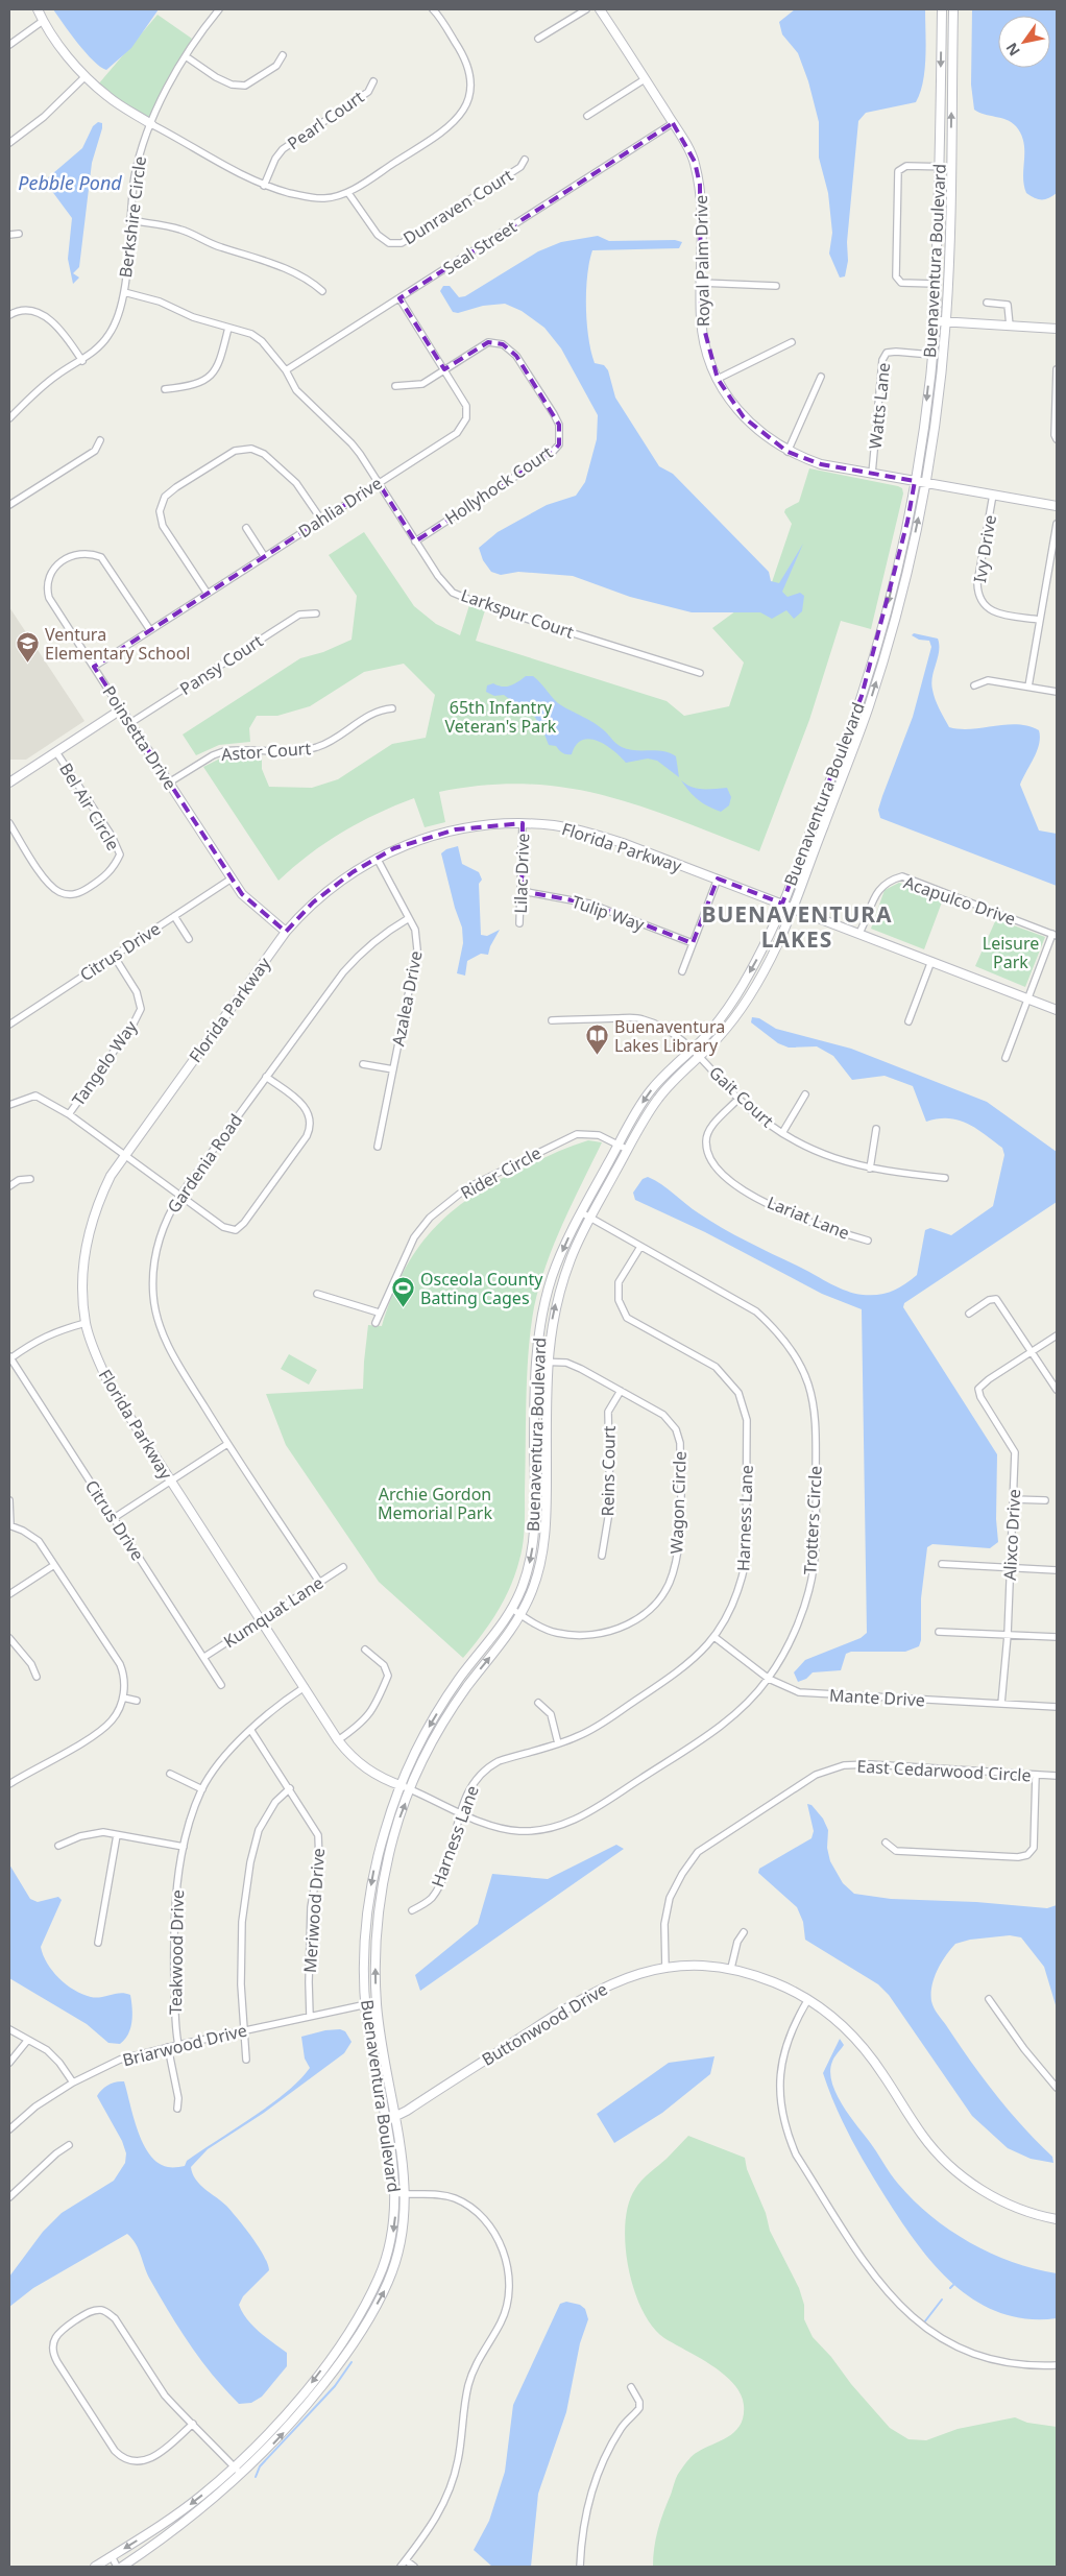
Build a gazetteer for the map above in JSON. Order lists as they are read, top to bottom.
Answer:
{
  "streets": {
    "main road": [
      "Royal Palm Drive",
      "Buenaventura Boulevard",
      "Poinsetta Drive",
      "Florida Parkway",
      "Buttonwood Drive"
    ],
    "street": [
      "Pearl Court",
      "Dunraven Court",
      "Berkshire Circle",
      "Seal Street",
      "Watts Lane",
      "Hollyhock Court",
      "Dahlia Drive",
      "Ivy Drive",
      "Larkspur Court",
      "Pansy Court",
      "Astor Court",
      "Bel Air Circle",
      "Lilac Drive",
      "Acapulco Drive",
      "Tulip Way",
      "Citrus Drive",
      "Azalea Drive",
      "Tangelo Way",
      "Gait Court",
      "Gardenia Road",
      "Rider Circle",
      "Lariat Lane",
      "Reins Court",
      "Wagon Circle",
      "Harness Lane",
      "Trotters Circle",
      "Alixco Drive",
      "Kumquat Lane",
      "Mante Drive",
      "East Cedarwood Circle",
      "Meriwood Drive",
      "Teakwood Drive",
      "Briarwood Drive"
    ]
  },
  "crossings": [
    ["Berkshire Circle", "Larkspur Court"],
    ["Seal Street", "Royal Palm Drive"],
    ["Seal Street", "Dahlia Drive"],
    ["Seal Street", "Larkspur Court"],
    ["Royal Palm Drive", "Buenaventura Boulevard"],
    ["Royal Palm Drive", "Watts Lane"],
    ["Royal Palm Drive", "Ivy Drive"],
    ["Buenaventura Boulevard", "Watts Lane"],
    ["Buenaventura Boulevard", "Florida Parkway"],
    ["Buenaventura Boulevard", "Gait Court"],
    ["Buenaventura Boulevard", "Rider Circle"],
    ["Buenaventura Boulevard", "Wagon Circle"],
    ["Buenaventura Boulevard", "Trotters Circle"],
    ["Buenaventura Boulevard", "Buttonwood Drive"],
    ["Buenaventura Boulevard", "Briarwood Drive"],
    ["Hollyhock Court", "Dahlia Drive"],
    ["Hollyhock Court", "Larkspur Court"],
    ["Dahlia Drive", "Larkspur Court"],
    ["Dahlia Drive", "Poinsetta Drive"],
    ["Pansy Court", "Poinsetta Drive"],
    ["Poinsetta Drive", "Astor Court"],
    ["Poinsetta Drive", "Florida Parkway"],
    ["Poinsetta Drive", "Citrus Drive"],
    ["Florida Parkway", "Lilac Drive"],
    ["Florida Parkway", "Acapulco Drive"],
    ["Florida Parkway", "Azalea Drive"],
    ["Florida Parkway", "Trotters Circle"],
    ["Florida Parkway", "Kumquat Lane"],
    ["Florida Parkway", "Teakwood Drive"],
    ["Lilac Drive", "Tulip Way"],
    ["Citrus Drive", "Tangelo Way"],
    ["Citrus Drive", "Kumquat Lane"],
    ["Azalea Drive", "Gardenia Road"],
    ["Gait Court", "Lariat Lane"],
    ["Gardenia Road", "Kumquat Lane"],
    ["Reins Court", "Wagon Circle"],
    ["Harness Lane", "Trotters Circle"],
    ["Harness Lane", "Mante Drive"],
    ["Trotters Circle", "Mante Drive"],
    ["Alixco Drive", "Mante Drive"],
    ["East Cedarwood Circle", "Buttonwood Drive"],
    ["Meriwood Drive", "Teakwood Drive"],
    ["Meriwood Drive", "Briarwood Drive"],
    ["Teakwood Drive", "Briarwood Drive"]
  ],
  "districts": ["BUENAVENTURA LAKES"],
  "water": ["Pebble Pond"],
  "parks": ["65th Infantry Veteran's Park", "Leisure Park", "Archie Gordon Memorial Park"],
  "places": {
    "school or university": ["Ventura Elementary School"],
    "library": ["Buenaventura Lakes Library"],
    "sports": ["Osceola County Batting Cages"]
  },
  "north": "bottom left"
}
